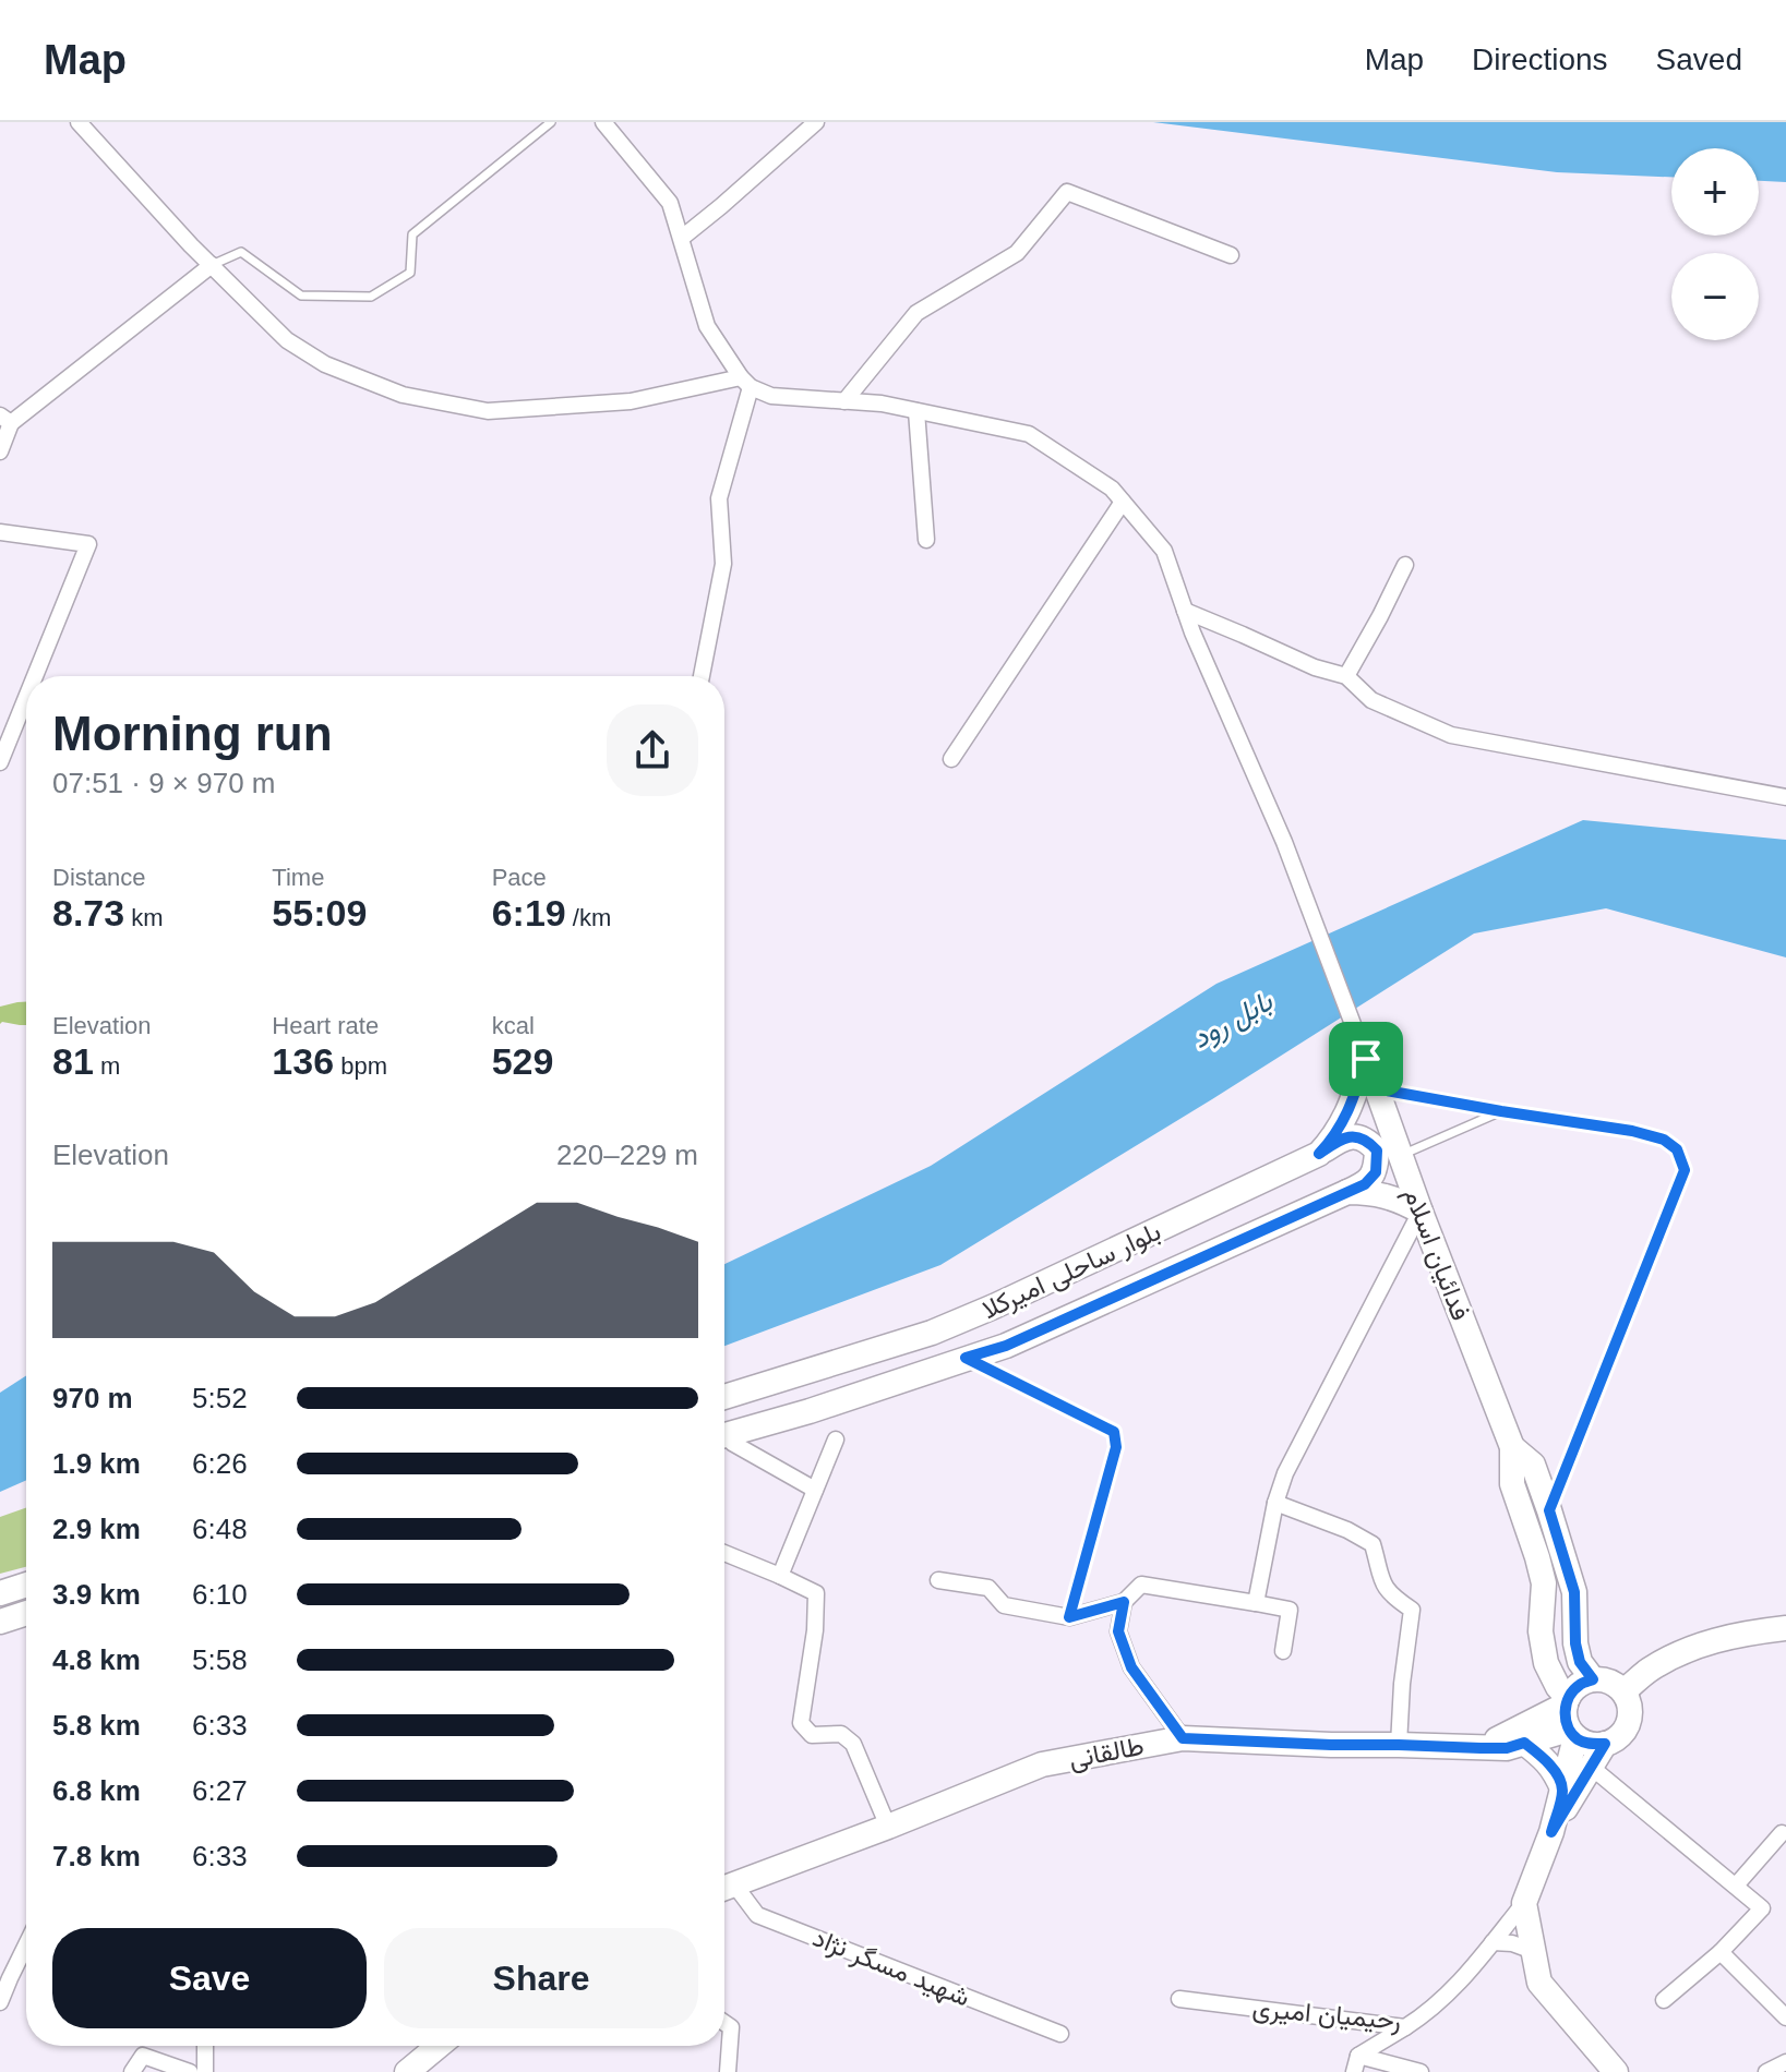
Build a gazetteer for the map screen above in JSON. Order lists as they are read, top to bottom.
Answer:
{
  "streets": {
    "main road": ["فدائیان اسلام", "بلوار ساحلی امیرکلا", "طالقانی"],
    "street": ["شهید مسگر نژاد", "رحیمیان امیری"]
  },
  "crossings": [
    ["فدائیان اسلام", "بلوار ساحلی امیرکلا"],
    ["فدائیان اسلام", "طالقانی"],
    ["طالقانی", "شهید مسگر نژاد"]
  ],
  "water": ["بابل رود"],
  "page": {
    "header": "Map",
    "nav": ["Map", "Directions", "Saved"],
    "map_buttons": ["+", "−"],
    "heading": ["Morning run", "07:51 · 9 × 970 m"],
    "stats": [
      ["Distance", "8.73 km"],
      ["Time", "55:09"],
      ["Pace", "6:19 /km"],
      ["Elevation", "81 m"],
      ["Heart rate", "136 bpm"],
      ["kcal", "529"]
    ],
    "chart": ["Elevation", "220–229 m"],
    "list": [
      {
        "name": "970 m",
        "note": "5:52"
      },
      {
        "name": "1.9 km",
        "note": "6:26"
      },
      {
        "name": "2.9 km",
        "note": "6:48"
      },
      {
        "name": "3.9 km",
        "note": "6:10"
      },
      {
        "name": "4.8 km",
        "note": "5:58"
      },
      {
        "name": "5.8 km",
        "note": "6:33"
      },
      {
        "name": "6.8 km",
        "note": "6:27"
      },
      {
        "name": "7.8 km",
        "note": "6:33"
      }
    ],
    "buttons": ["Save", "Share"]
  }
}
